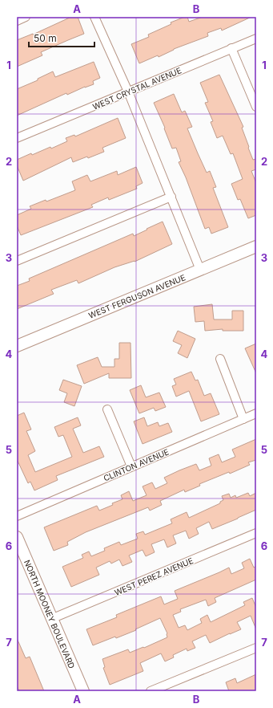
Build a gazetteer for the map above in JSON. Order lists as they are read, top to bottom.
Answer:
{
  "streets": {
    "street": [
      "WEST CRYSTAL AVENUE",
      "WEST FERGUSON AVENUE",
      "CLINTON AVENUE",
      "WEST PEREZ AVENUE",
      "NORTH MOONEY BOULEVARD"
    ]
  },
  "crossings": [
    ["WEST PEREZ AVENUE", "NORTH MOONEY BOULEVARD"]
  ],
  "scale_bar": "50 m",
  "grid": {
    "columns": ["A", "B"],
    "rows": [
      "1",
      "2",
      "3",
      "4",
      "5",
      "6",
      "7"
    ]
  }
}
